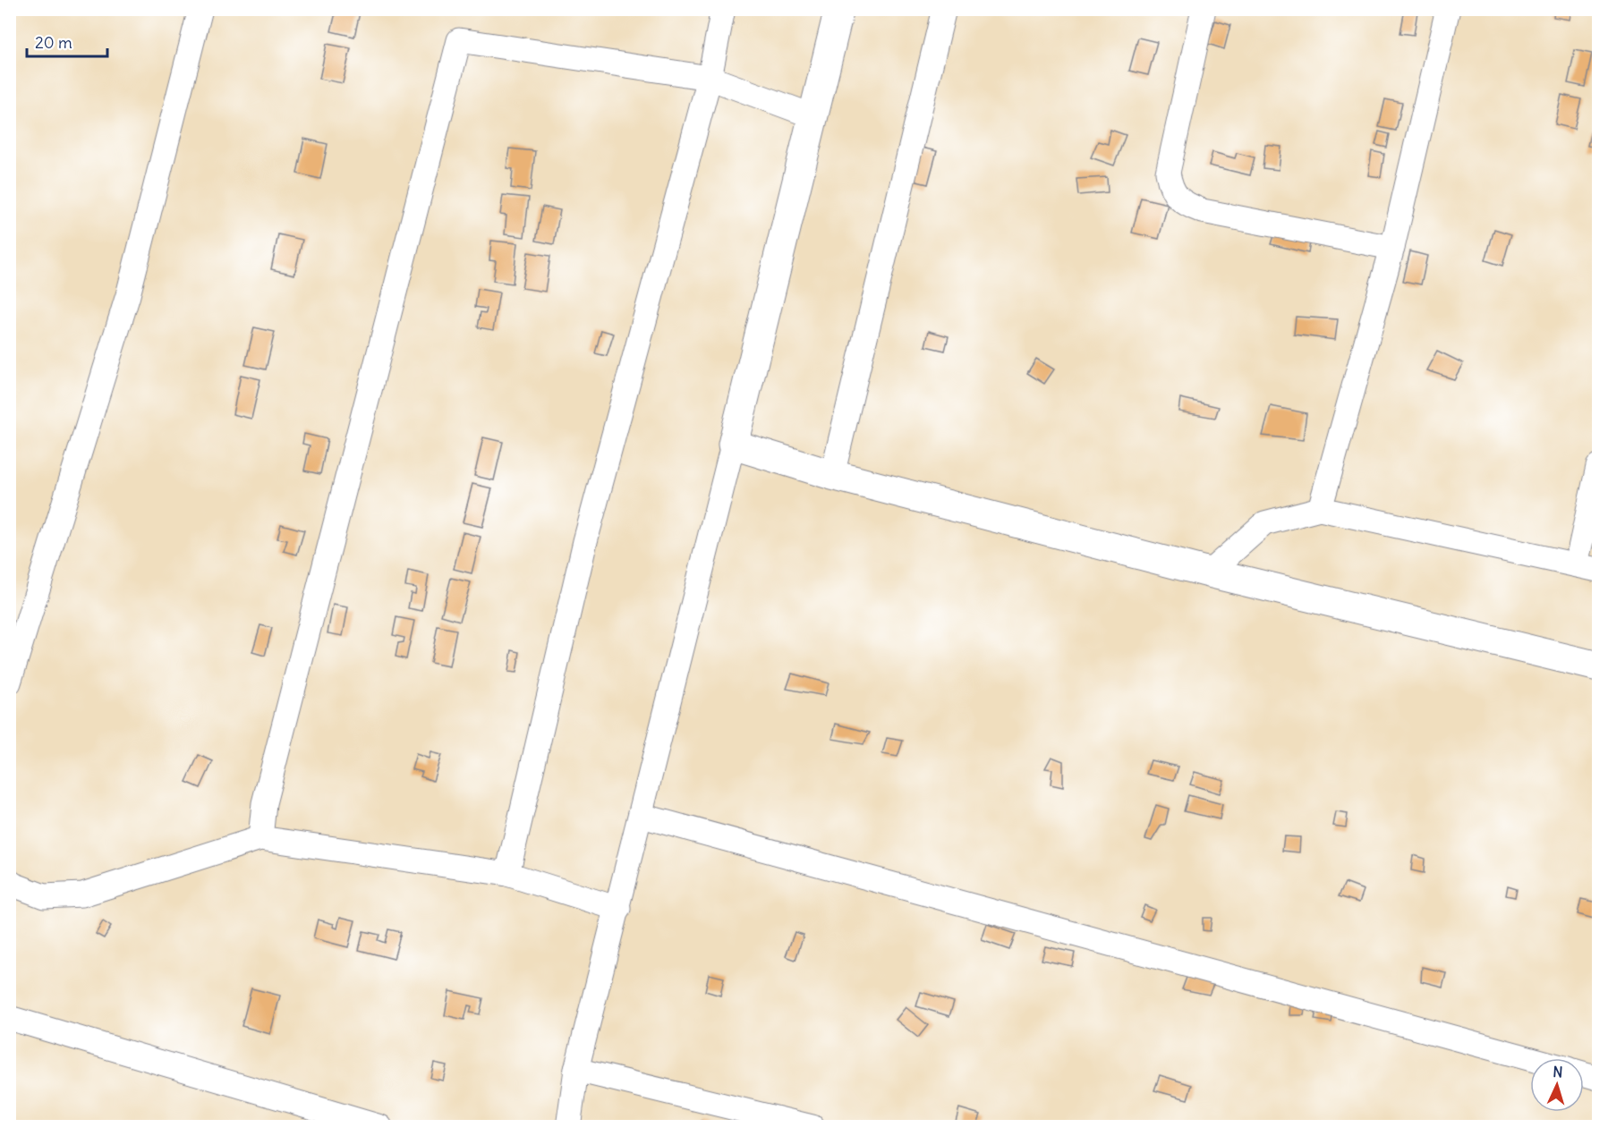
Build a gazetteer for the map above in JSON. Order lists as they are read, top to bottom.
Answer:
{
  "scale_bar": "20 m",
  "north": "top"
}
